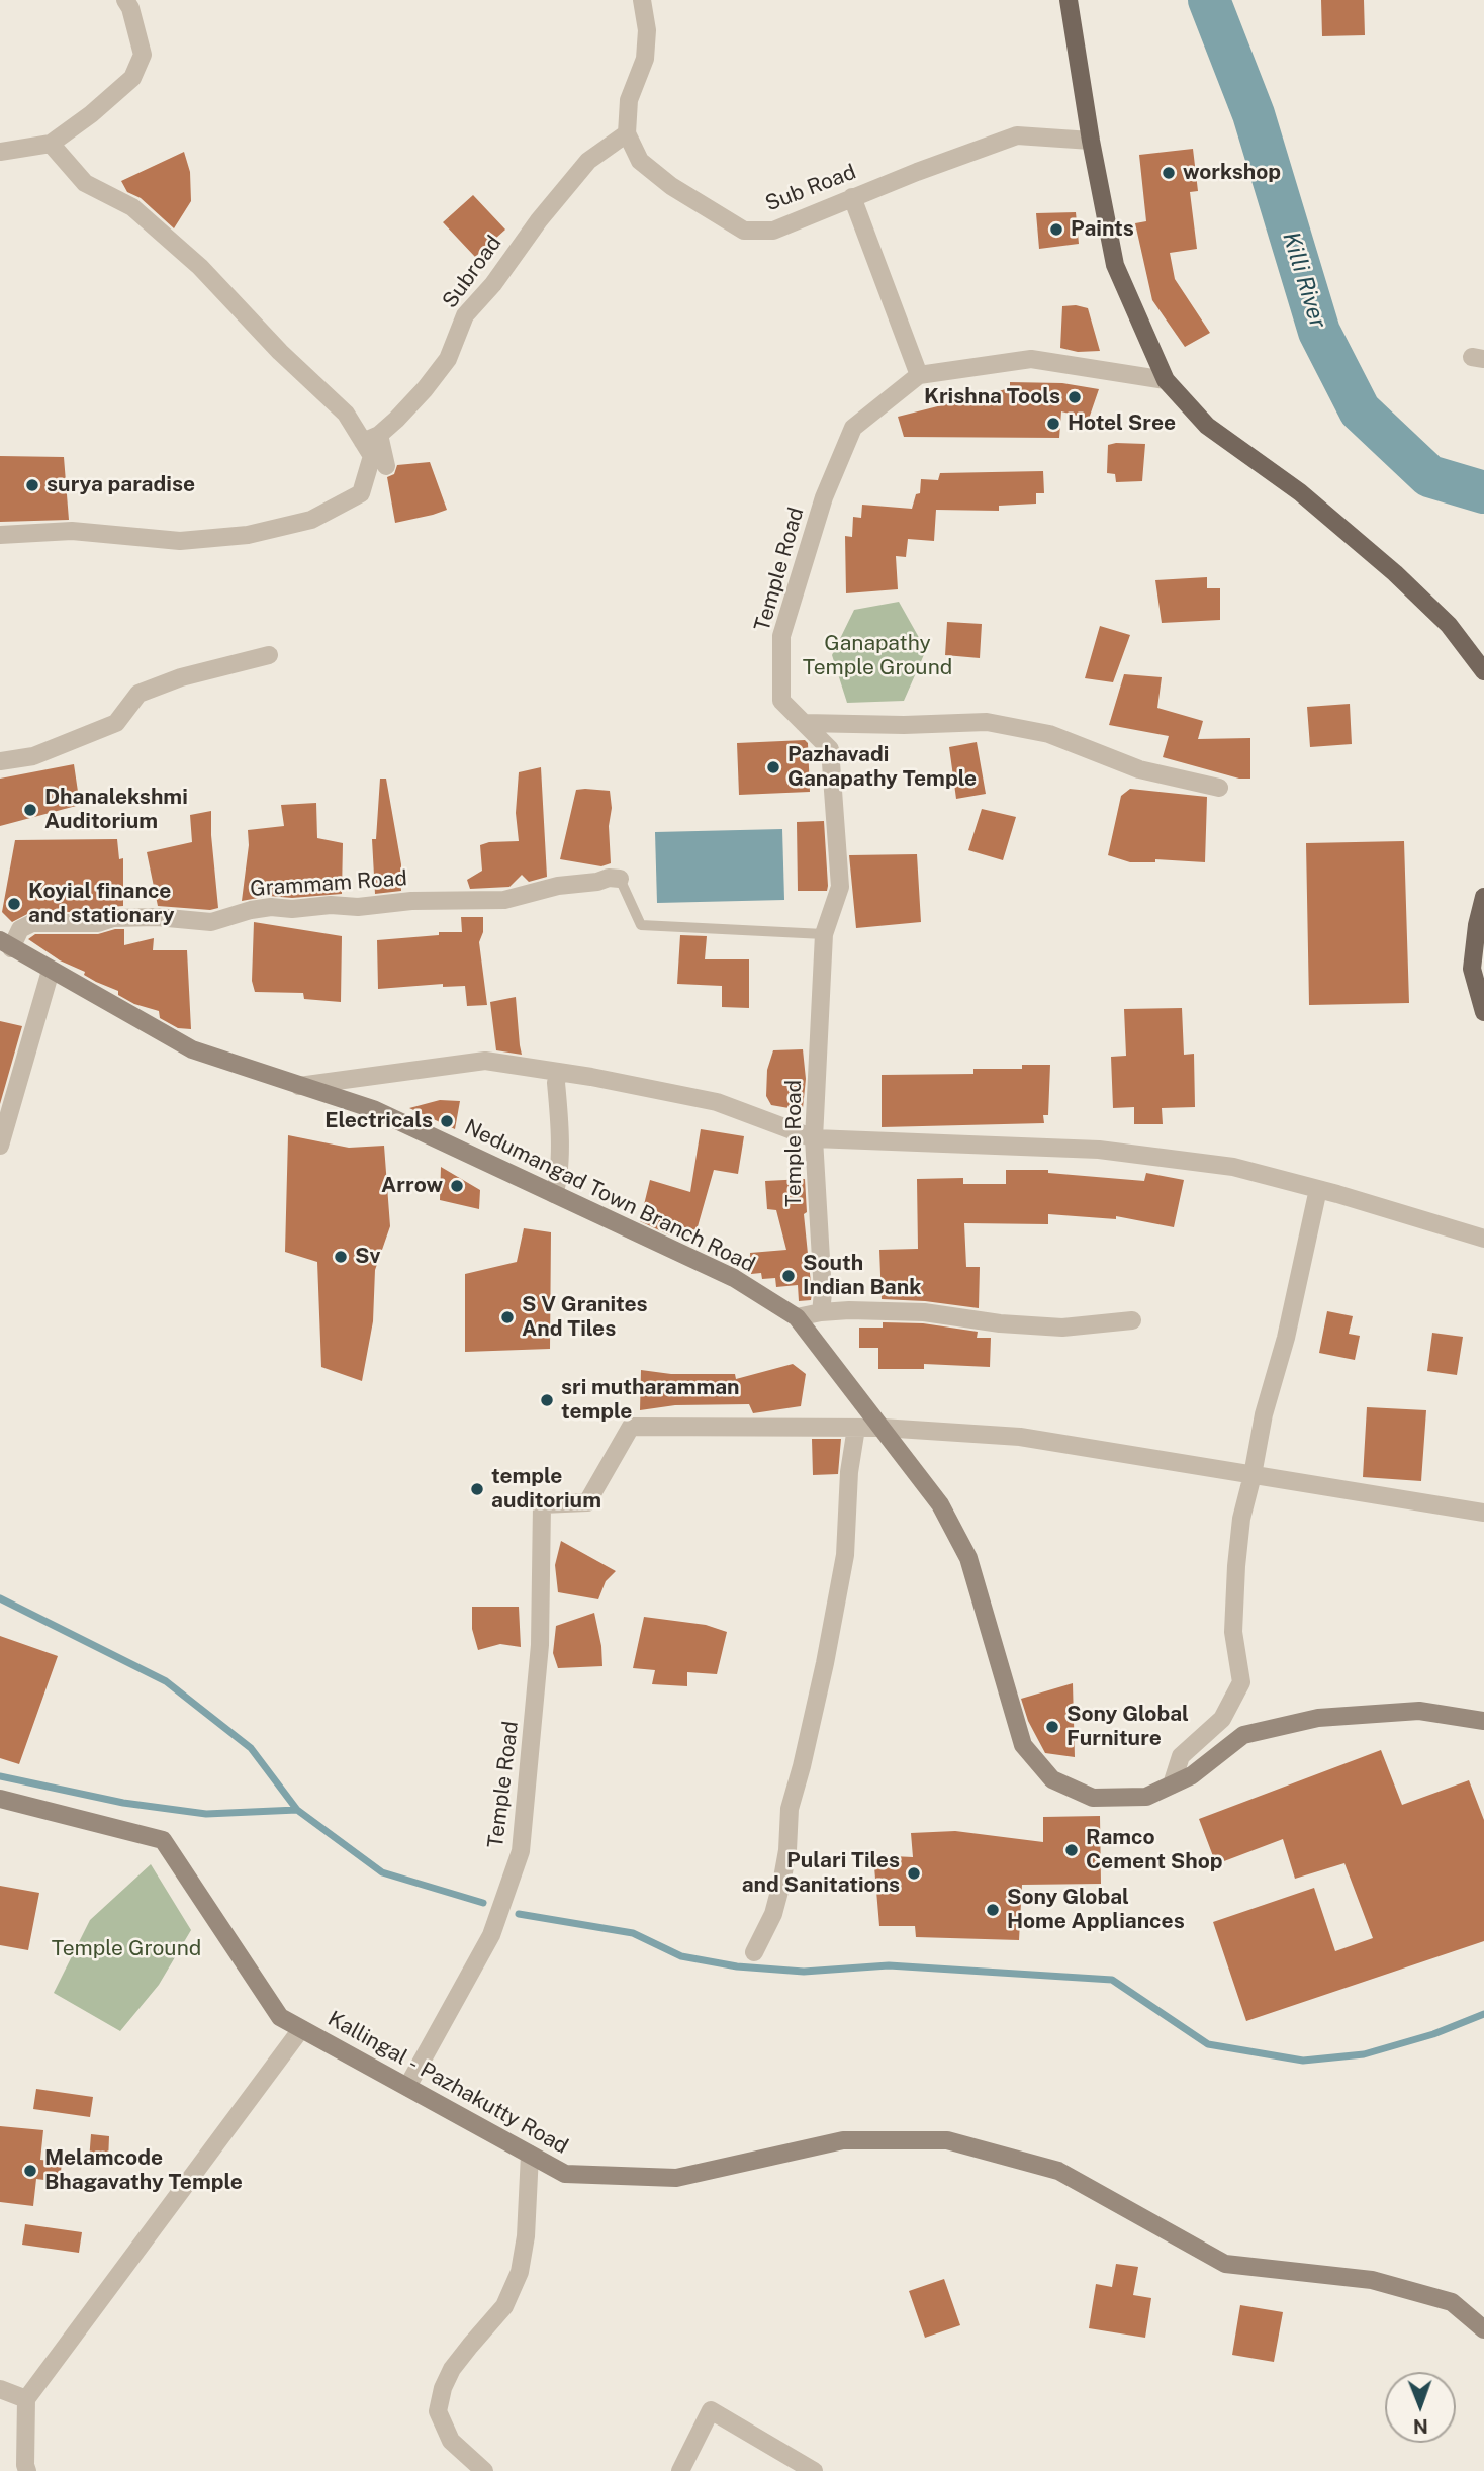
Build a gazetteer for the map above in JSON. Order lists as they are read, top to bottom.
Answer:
{
  "streets": {
    "main road": ["Nedumangad Town Branch Road", "Kallingal - Pazhakutty Road"],
    "street": [
      "Sub Road",
      "Subroad",
      "Temple Road",
      "Grammam Road"
    ]
  },
  "crossings": [
    ["Sub Road", "Subroad"],
    ["Temple Road", "Kallingal - Pazhakutty Road"],
    ["Grammam Road", "Nedumangad Town Branch Road"]
  ],
  "water": ["Killi River"],
  "parks": ["Ganapathy Temple Ground", "Temple Ground"],
  "places": [
    "workshop",
    "Paints",
    "Krishna Tools",
    "Hotel Sree",
    "surya paradise",
    "Pazhavadi Ganapathy Temple",
    "Dhanalekshmi Auditorium",
    "Koyial finance and stationary",
    "Electricals",
    "Arrow",
    "Sv",
    "South Indian Bank",
    "S V Granites And Tiles",
    "sri mutharamman temple",
    "temple auditorium",
    "Sony Global Furniture",
    "Ramco Cement Shop",
    "Pulari Tiles and Sanitations",
    "Sony Global Home Appliances",
    "Melamcode Bhagavathy Temple"
  ],
  "north": "bottom"
}
